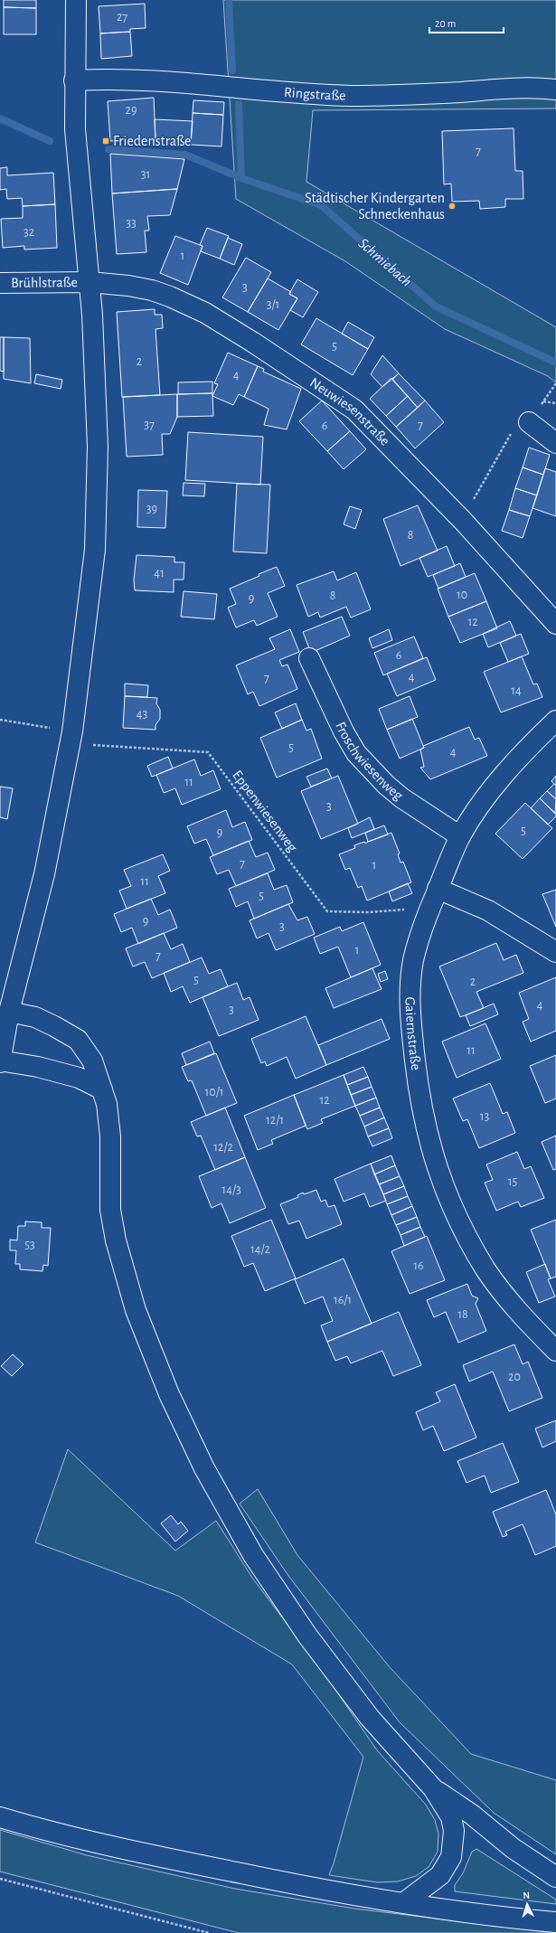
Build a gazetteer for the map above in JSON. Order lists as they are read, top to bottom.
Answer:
{
  "streets": {
    "main road": [
      "Ringstraße",
      "Brühlstraße",
      "Neuwiesenstraße",
      "Froschwiesenweg",
      "Gaiernstraße"
    ],
    "path": ["Eppenwiesenweg"]
  },
  "crossings": [
    ["Brühlstraße", "Neuwiesenstraße"],
    ["Froschwiesenweg", "Gaiernstraße"],
    ["Eppenwiesenweg", "Gaiernstraße"]
  ],
  "water": ["Schmiebach"],
  "places": {
    "transit": ["Friedenstraße"],
    "other": ["Städtischer Kindergarten Schneckenhaus"]
  },
  "house_numbers": [
    "27",
    "29",
    "7",
    "31",
    "33",
    "32",
    "1",
    "3",
    "3/1",
    "5",
    "2",
    "4",
    "37",
    "7",
    "6",
    "39",
    "8",
    "41",
    "10",
    "8",
    "9",
    "12",
    "6",
    "4",
    "7",
    "14",
    "43",
    "5",
    "4",
    "11",
    "3",
    "5",
    "9",
    "7",
    "1",
    "11",
    "5",
    "9",
    "3",
    "1",
    "7",
    "5",
    "2",
    "4",
    "3",
    "11",
    "10/1",
    "12",
    "13",
    "12/1",
    "12/2",
    "15",
    "14/3",
    "53",
    "14/2",
    "16",
    "16/1",
    "18",
    "20"
  ],
  "scale_bar": "20 m",
  "north": "top"
}
